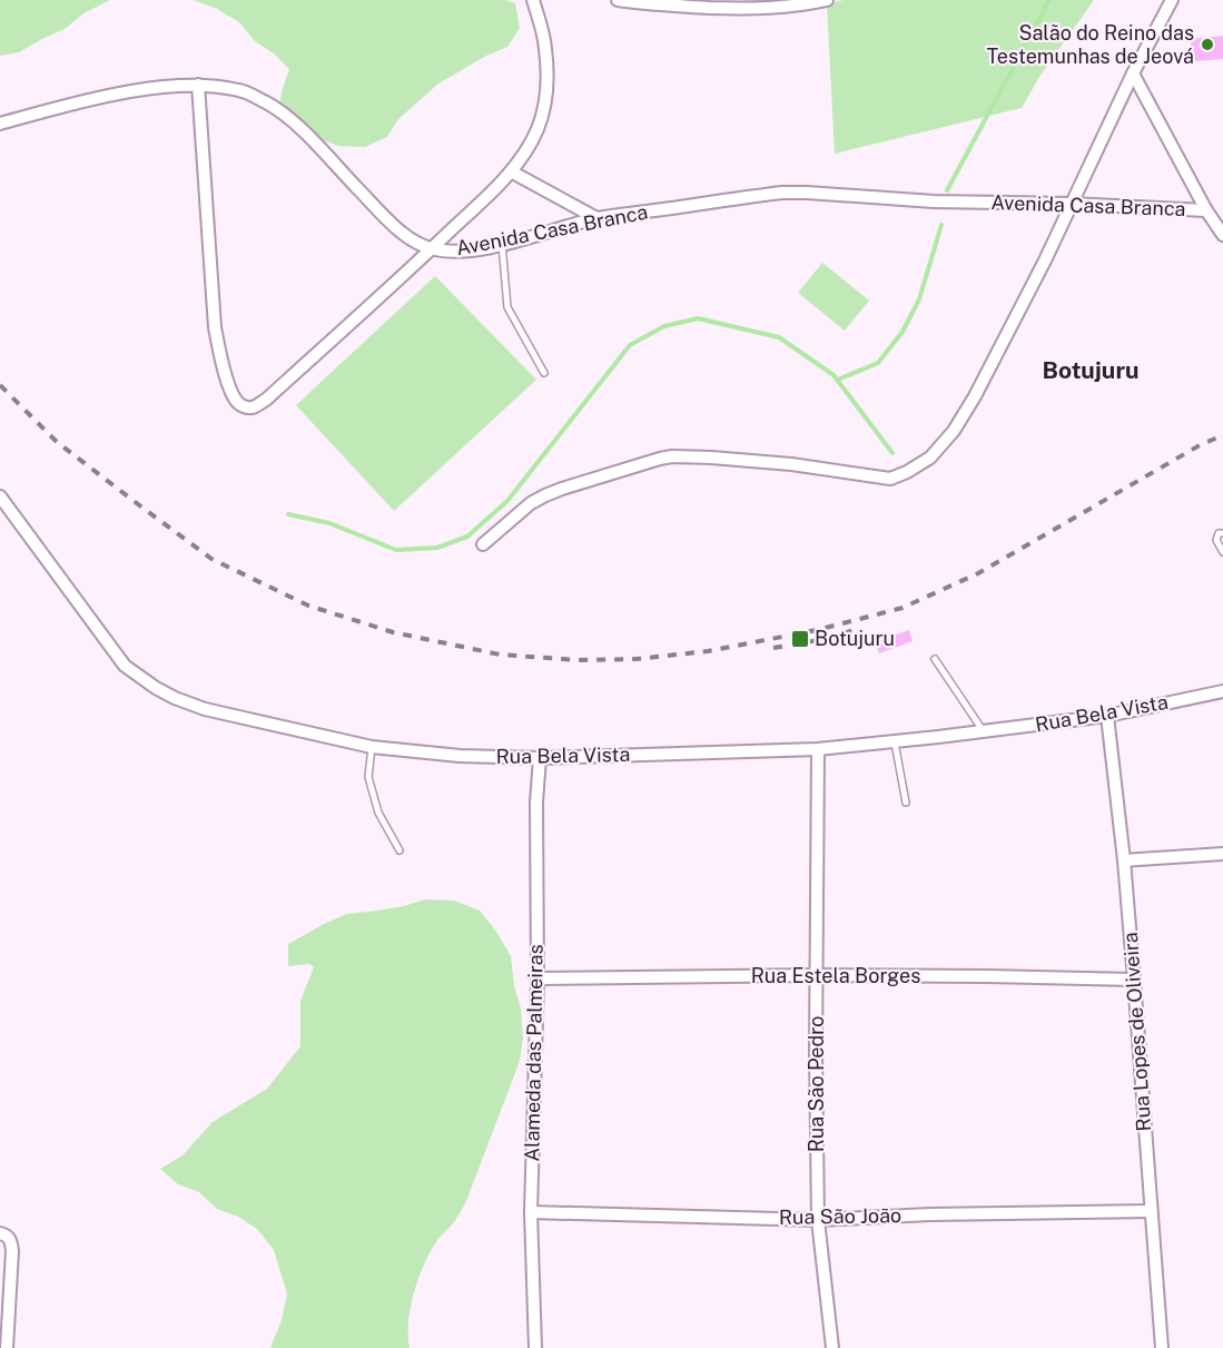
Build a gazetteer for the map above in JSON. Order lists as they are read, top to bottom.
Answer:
{
  "streets": {
    "street": [
      "Avenida Casa Branca",
      "Rua Bela Vista",
      "Rua Estela Borges",
      "Rua Lopes de Oliveira",
      "Alameda das Palmeiras",
      "Rua São Pedro",
      "Rua São João"
    ]
  },
  "crossings": [
    ["Rua Bela Vista", "Rua Lopes de Oliveira"],
    ["Rua Bela Vista", "Alameda das Palmeiras"],
    ["Rua Bela Vista", "Rua São Pedro"],
    ["Rua Estela Borges", "Rua Lopes de Oliveira"],
    ["Rua Estela Borges", "Alameda das Palmeiras"],
    ["Rua Estela Borges", "Rua São Pedro"],
    ["Rua Lopes de Oliveira", "Rua São João"],
    ["Alameda das Palmeiras", "Rua São João"],
    ["Rua São Pedro", "Rua São João"]
  ],
  "districts": ["Botujuru"],
  "places": {
    "other": ["Salão do Reino das Testemunhas de Jeová"],
    "transit": ["Botujuru"]
  }
}
